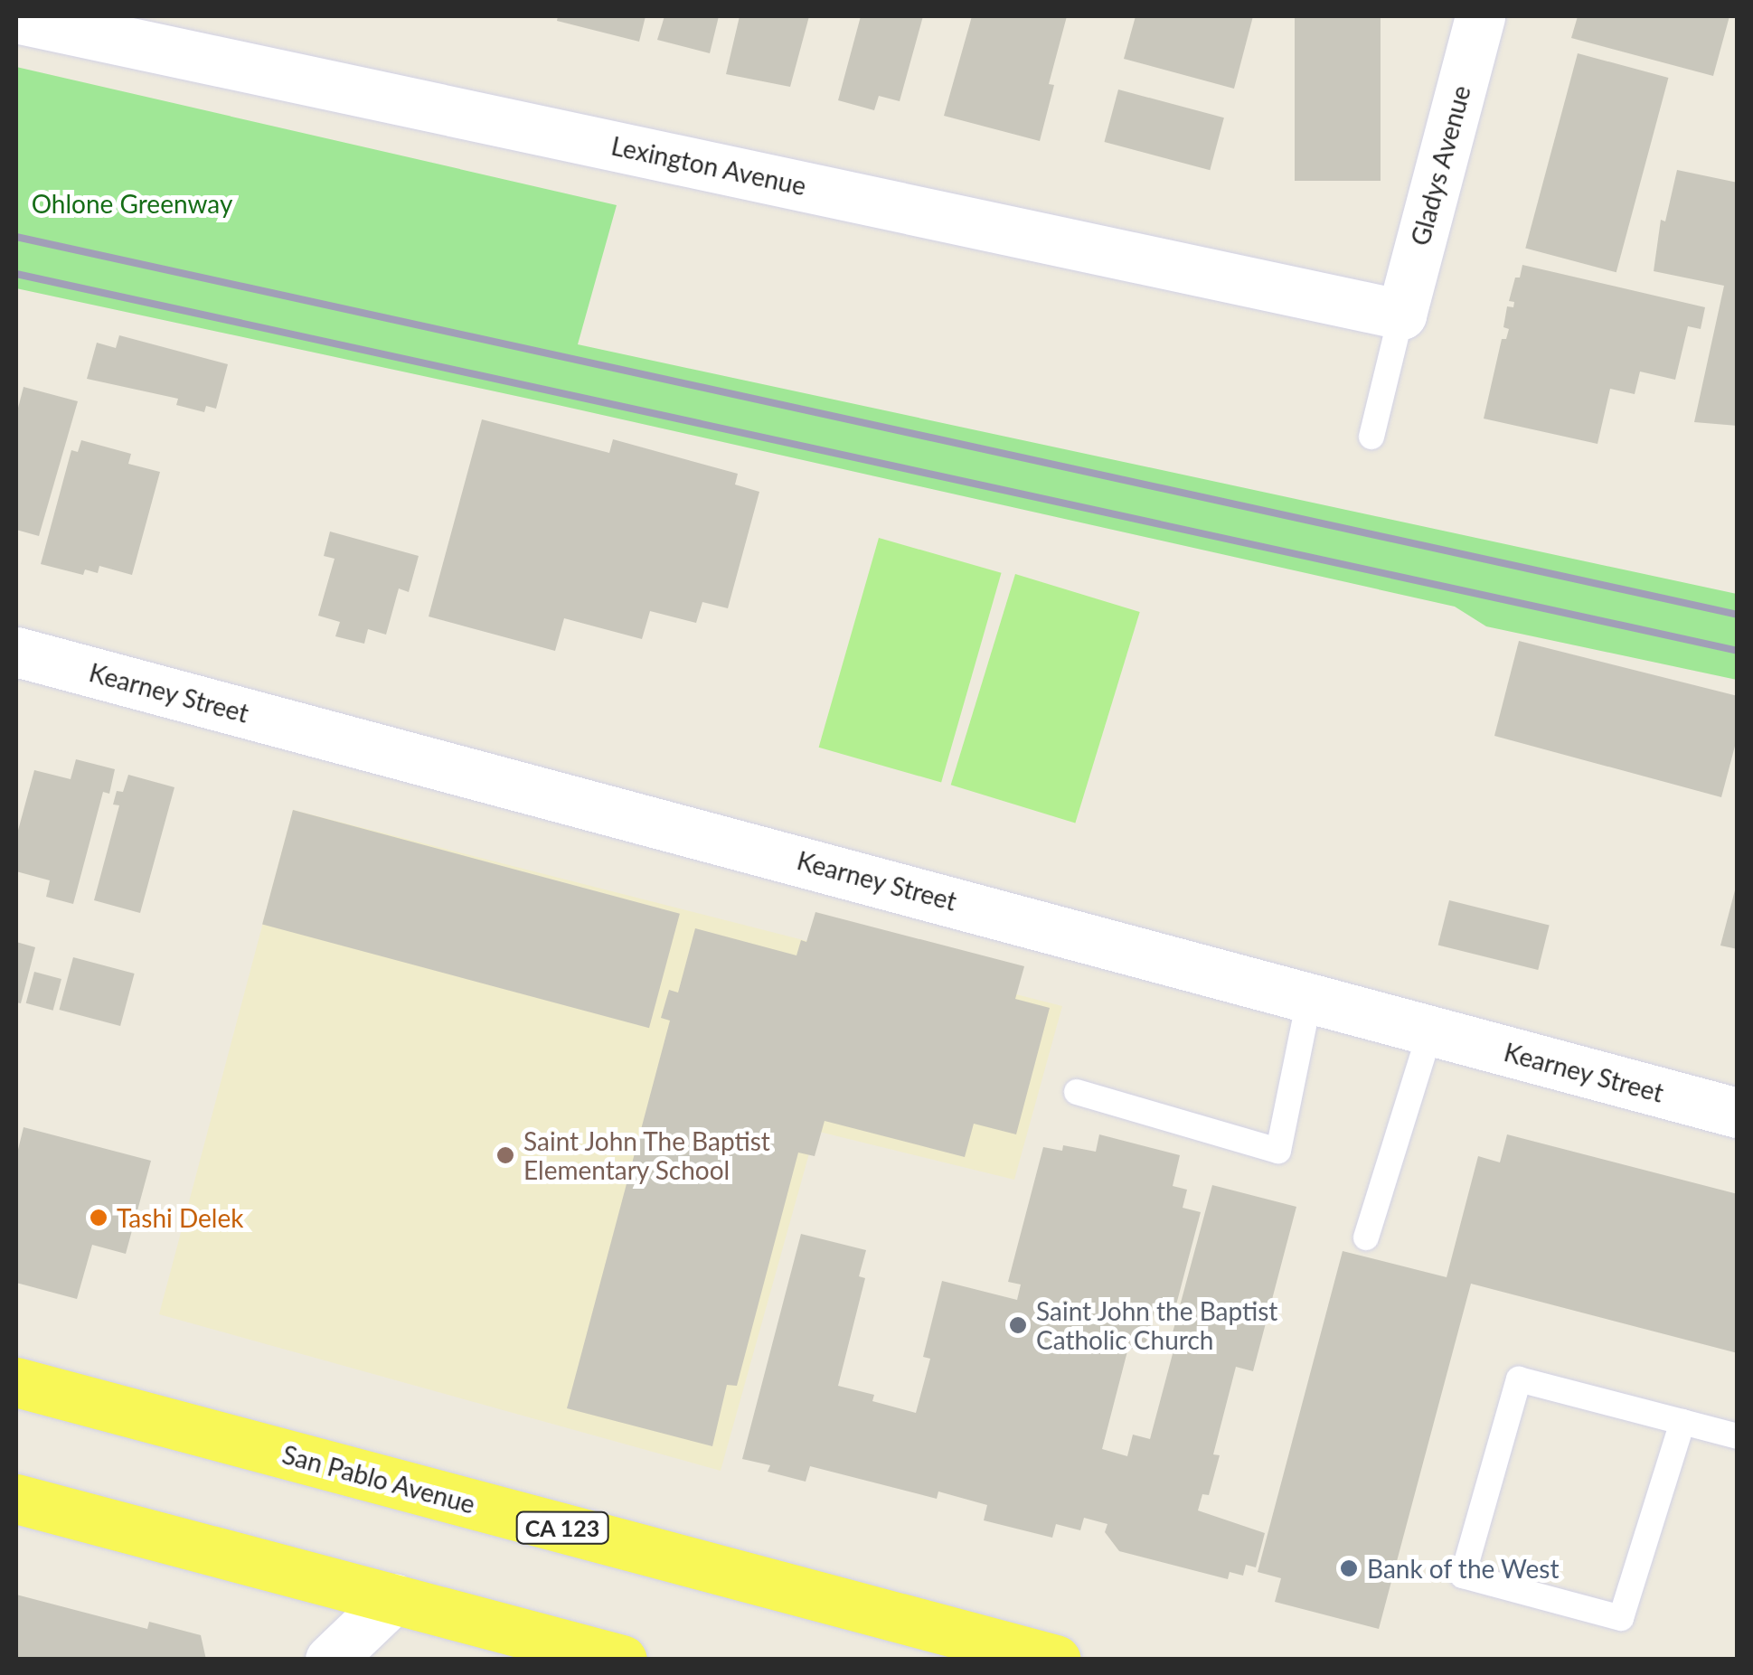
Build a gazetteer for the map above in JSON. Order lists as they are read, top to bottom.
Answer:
{
  "streets": {
    "main road": ["San Pablo Avenue", "CA 123"],
    "street": ["Lexington Avenue", "Gladys Avenue", "Kearney Street"]
  },
  "crossings": [
    ["Lexington Avenue", "Gladys Avenue"]
  ],
  "parks": ["Ohlone Greenway"],
  "places": [
    "Saint John The Baptist Elementary School",
    "Tashi Delek",
    "Saint John the Baptist Catholic Church",
    "Bank of the West"
  ]
}
